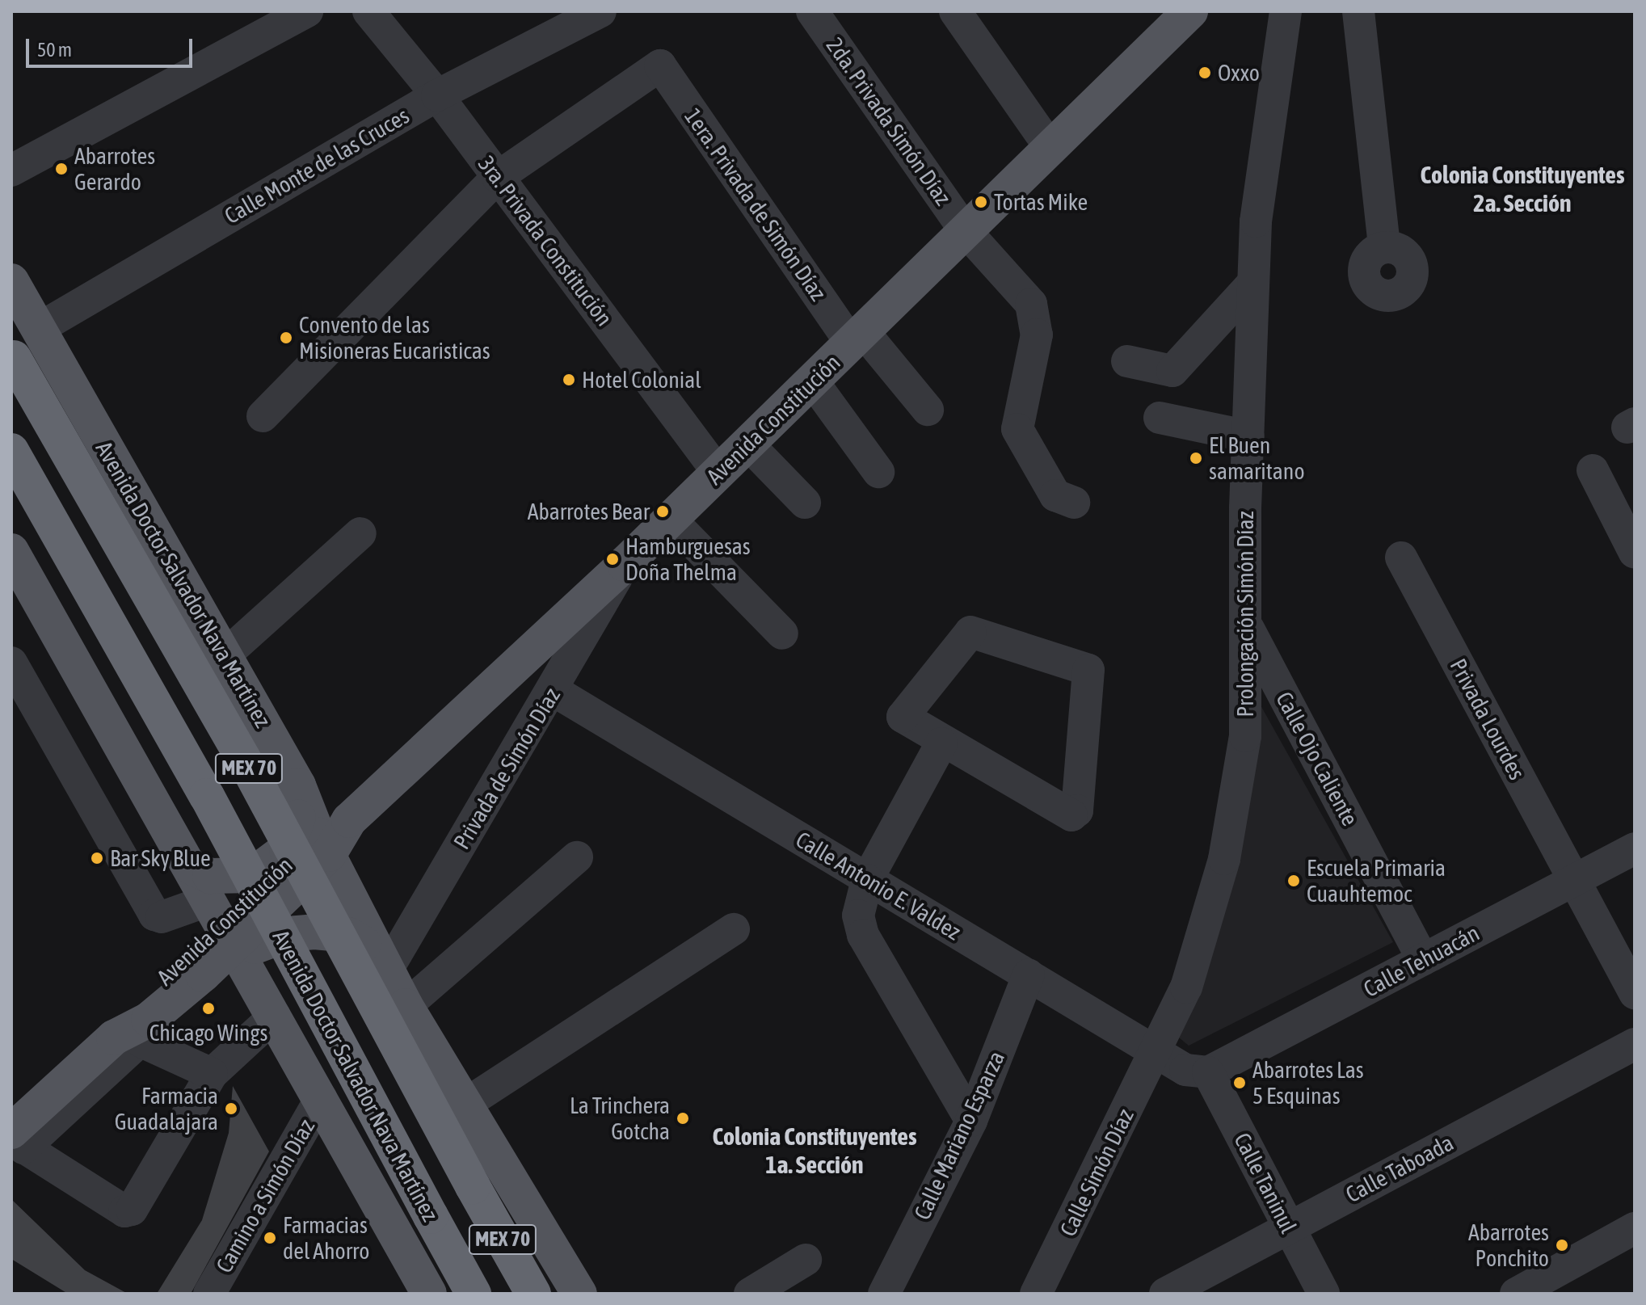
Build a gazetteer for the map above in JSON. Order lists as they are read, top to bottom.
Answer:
{
  "streets": {
    "highway": ["Avenida Doctor Salvador Nava Martínez", "MEX 70"],
    "main road": ["Avenida Constitución"],
    "street": [
      "2da. Privada Simón Díaz",
      "Calle Monte de las Cruces",
      "1era. Privada de Simón Díaz",
      "3ra. Privada Constitución",
      "Prolongación Simón Díaz",
      "Privada Lourdes",
      "Calle Ojo Caliente",
      "Privada de Simón Díaz",
      "Calle Antonio E. Valdez",
      "Calle Tehuacán",
      "Calle Mariano Esparza",
      "Calle Taboada",
      "Calle Simón Díaz",
      "Calle Taninul",
      "Camino a Simón Díaz"
    ]
  },
  "crossings": [
    ["2da. Privada Simón Díaz", "Avenida Constitución"],
    ["Calle Monte de las Cruces", "3ra. Privada Constitución"],
    ["Calle Monte de las Cruces", "Avenida Doctor Salvador Nava Martínez"],
    ["1era. Privada de Simón Díaz", "3ra. Privada Constitución"],
    ["1era. Privada de Simón Díaz", "Avenida Constitución"],
    ["3ra. Privada Constitución", "Avenida Constitución"],
    ["Avenida Constitución", "Avenida Doctor Salvador Nava Martínez"],
    ["Avenida Constitución", "Privada de Simón Díaz"],
    ["Avenida Doctor Salvador Nava Martínez", "Privada de Simón Díaz"],
    ["Avenida Doctor Salvador Nava Martínez", "Camino a Simón Díaz"],
    ["Prolongación Simón Díaz", "Calle Ojo Caliente"],
    ["Prolongación Simón Díaz", "Calle Antonio E. Valdez"],
    ["Prolongación Simón Díaz", "Calle Simón Díaz"],
    ["Privada Lourdes", "Calle Tehuacán"],
    ["Calle Ojo Caliente", "Calle Tehuacán"],
    ["Privada de Simón Díaz", "Calle Antonio E. Valdez"],
    ["Calle Antonio E. Valdez", "Calle Tehuacán"],
    ["Calle Antonio E. Valdez", "Calle Mariano Esparza"],
    ["Calle Antonio E. Valdez", "Calle Simón Díaz"],
    ["Calle Antonio E. Valdez", "Calle Taninul"],
    ["Calle Tehuacán", "Calle Taninul"],
    ["Calle Taboada", "Calle Taninul"]
  ],
  "districts": ["Colonia Constituyentes 2a. Sección", "Colonia Constituyentes 1a. Sección"],
  "places": [
    "Oxxo",
    "Abarrotes Gerardo",
    "Tortas Mike",
    "Convento de las Misioneras Eucaristicas",
    "Hotel Colonial",
    "El Buen samaritano",
    "Abarrotes Bear",
    "Hamburguesas Doña Thelma",
    "Bar Sky Blue",
    "Escuela Primaria Cuauhtemoc",
    "Chicago Wings",
    "Abarrotes Las 5 Esquinas",
    "Farmacia Guadalajara",
    "La Trinchera Gotcha",
    "Farmacias del Ahorro",
    "Abarrotes Ponchito"
  ],
  "scale_bar": "50 m"
}
